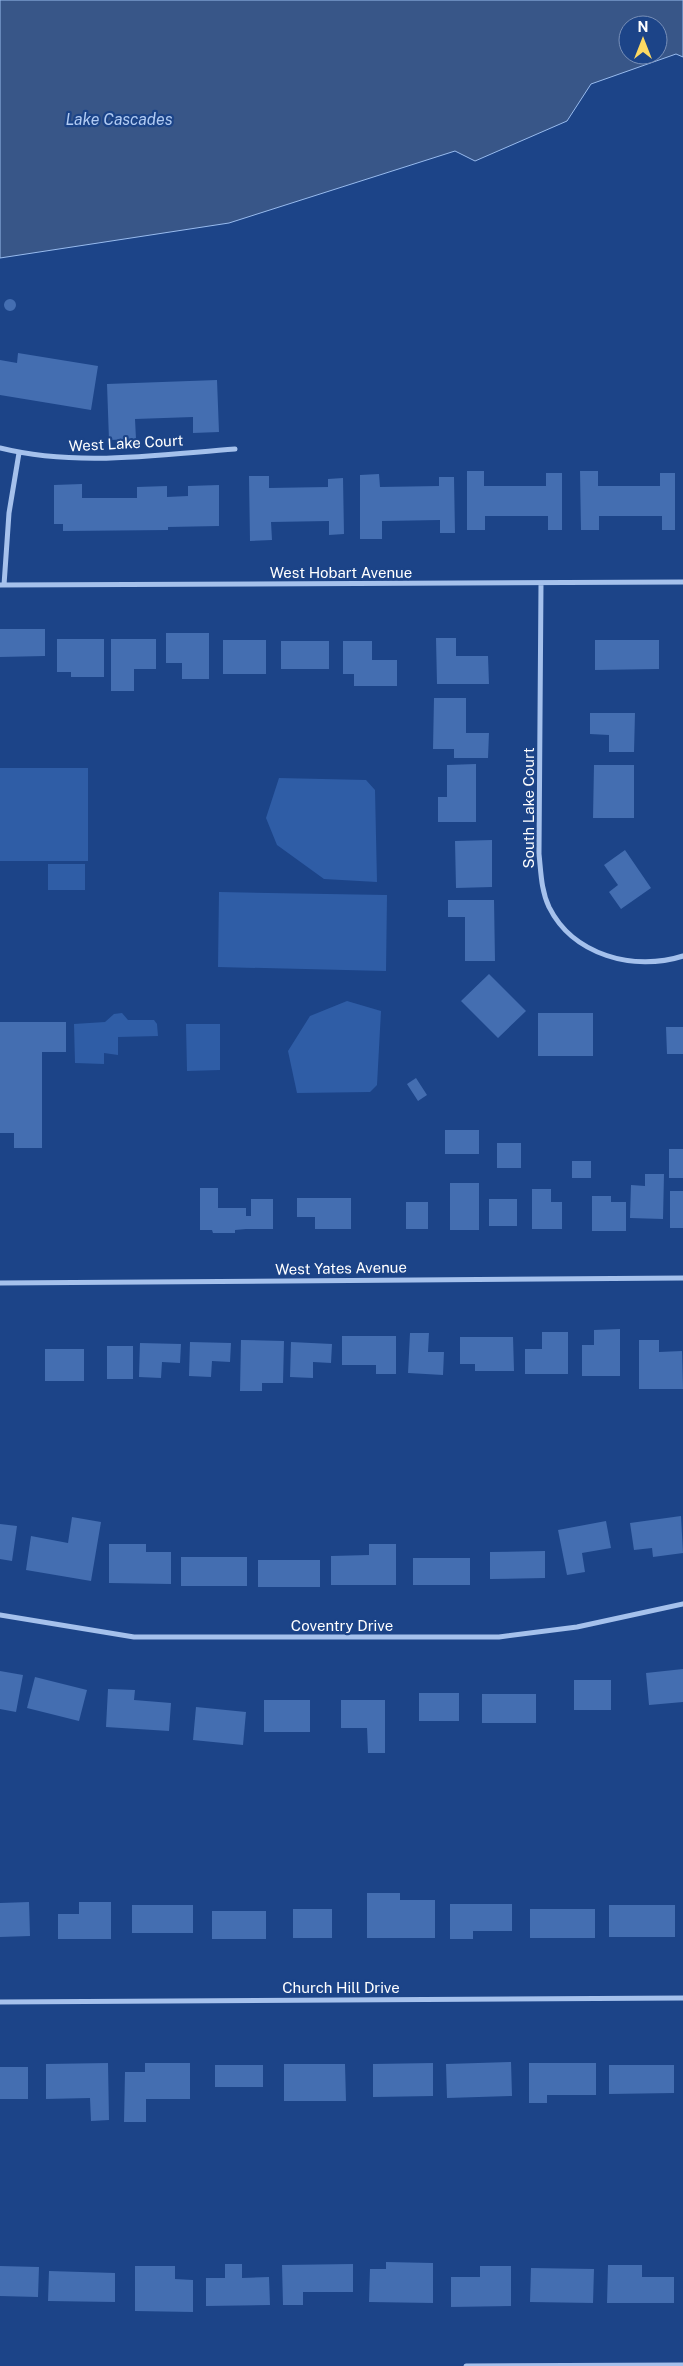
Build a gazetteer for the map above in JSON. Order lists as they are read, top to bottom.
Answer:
{
  "streets": {
    "street": [
      "West Lake Court",
      "West Hobart Avenue",
      "South Lake Court",
      "West Yates Avenue",
      "Coventry Drive",
      "Church Hill Drive"
    ]
  },
  "crossings": [
    ["West Hobart Avenue", "South Lake Court"]
  ],
  "water": ["Lake Cascades"],
  "north": "top"
}
